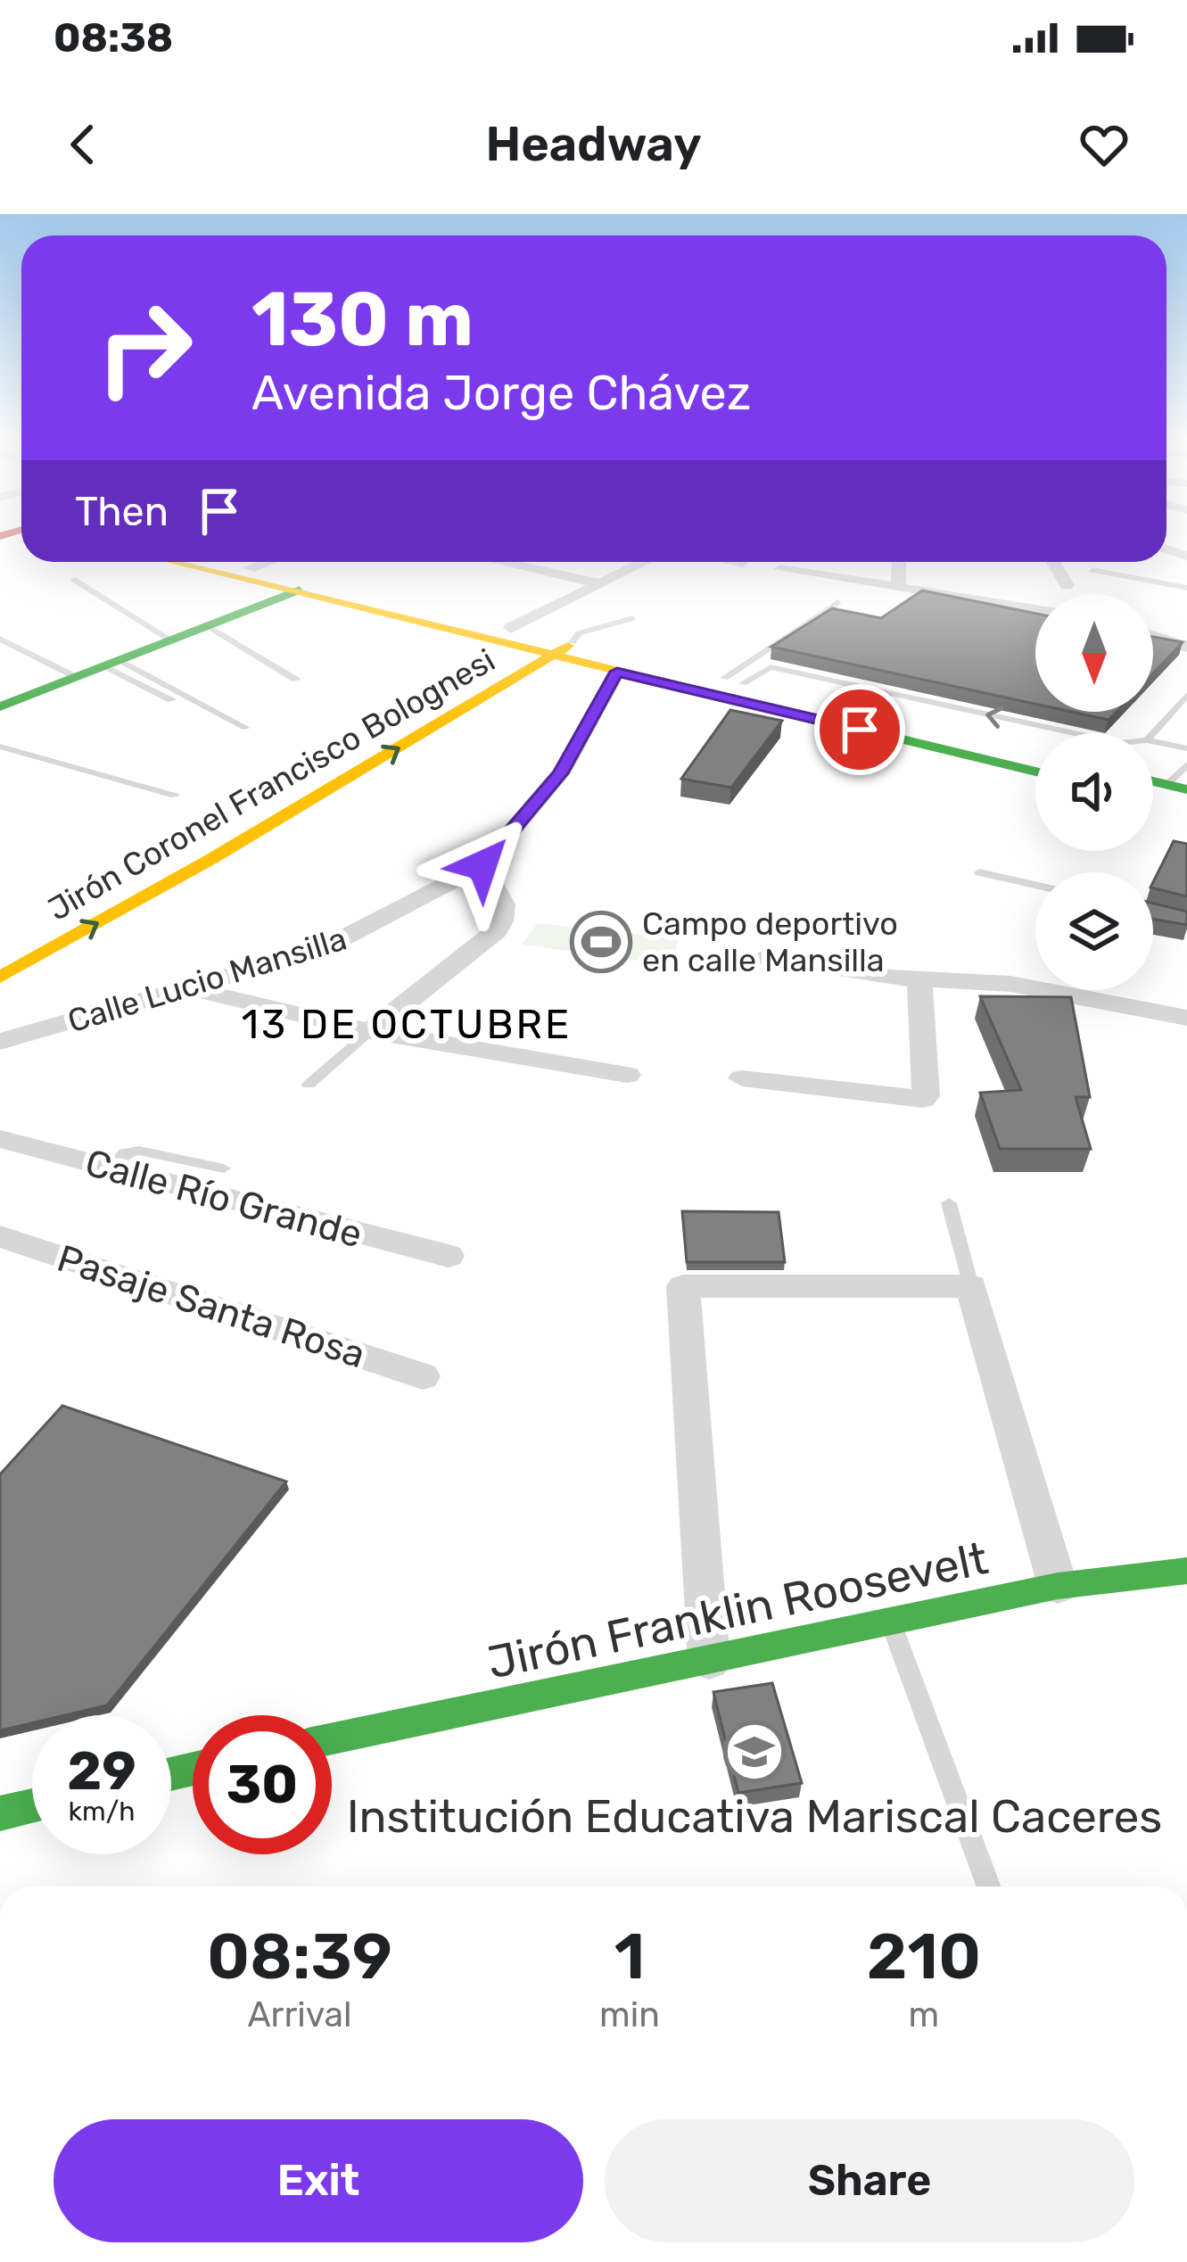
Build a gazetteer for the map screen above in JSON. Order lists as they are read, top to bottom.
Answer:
{
  "streets": {
    "main road": ["Jirón Coronel Francisco Bolognesi", "Jirón Franklin Roosevelt"],
    "street": ["Calle Lucio Mansilla", "Calle Río Grande", "Pasaje Santa Rosa"]
  },
  "one_way": ["Jirón Coronel Francisco Bolognesi"],
  "districts": ["13 DE OCTUBRE"],
  "places": {
    "sports": ["Campo deportivo en calle Mansilla"],
    "school or university": ["Institución Educativa Mariscal Caceres"]
  },
  "north": "bottom",
  "page": {
    "status": "08:38",
    "header": "Headway",
    "turn": ["130 m", "Avenida Jorge Chávez"],
    "then": "Then",
    "speed": "29 km/h",
    "limit": "30",
    "eta": [
      "08:39",
      "Arrival",
      "1",
      "min",
      "210",
      "m"
    ],
    "buttons": ["Exit", "Share"]
  }
}
